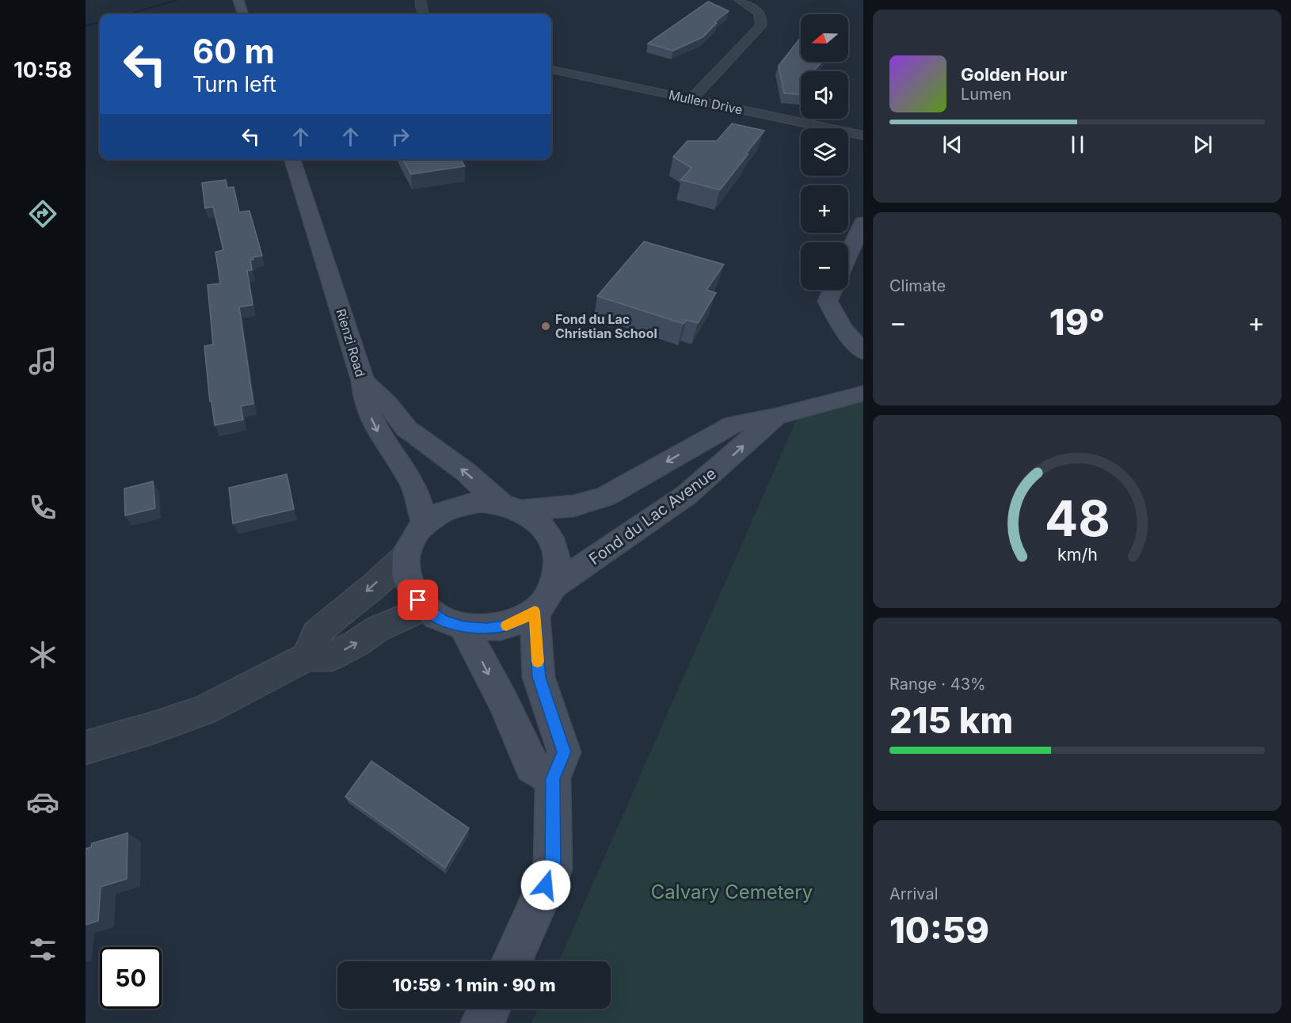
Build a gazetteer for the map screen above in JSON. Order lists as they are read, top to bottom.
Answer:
{
  "streets": {
    "main road": ["Rienzi Road", "Fond du Lac Avenue"],
    "street": ["Mullen Drive"]
  },
  "crossings": [
    ["Rienzi Road", "Fond du Lac Avenue"]
  ],
  "one_way": ["Rienzi Road"],
  "parks": ["Calvary Cemetery"],
  "places": ["Fond du Lac Christian School"],
  "north": "left",
  "page": {
    "tabs": "10:58",
    "map_buttons": ["+", "−"],
    "turn": ["60 m", "Turn left"],
    "song": ["Golden Hour", "Lumen"],
    "tile": [
      "Climate",
      ["Range · 43%", "215 km"],
      ["Arrival", "10:59"]
    ],
    "heat": ["−", "19°", "+"],
    "limit": "50",
    "trip": "10:59 · 1 min · 90 m",
    "gauge": ["48", "km/h"]
  }
}
